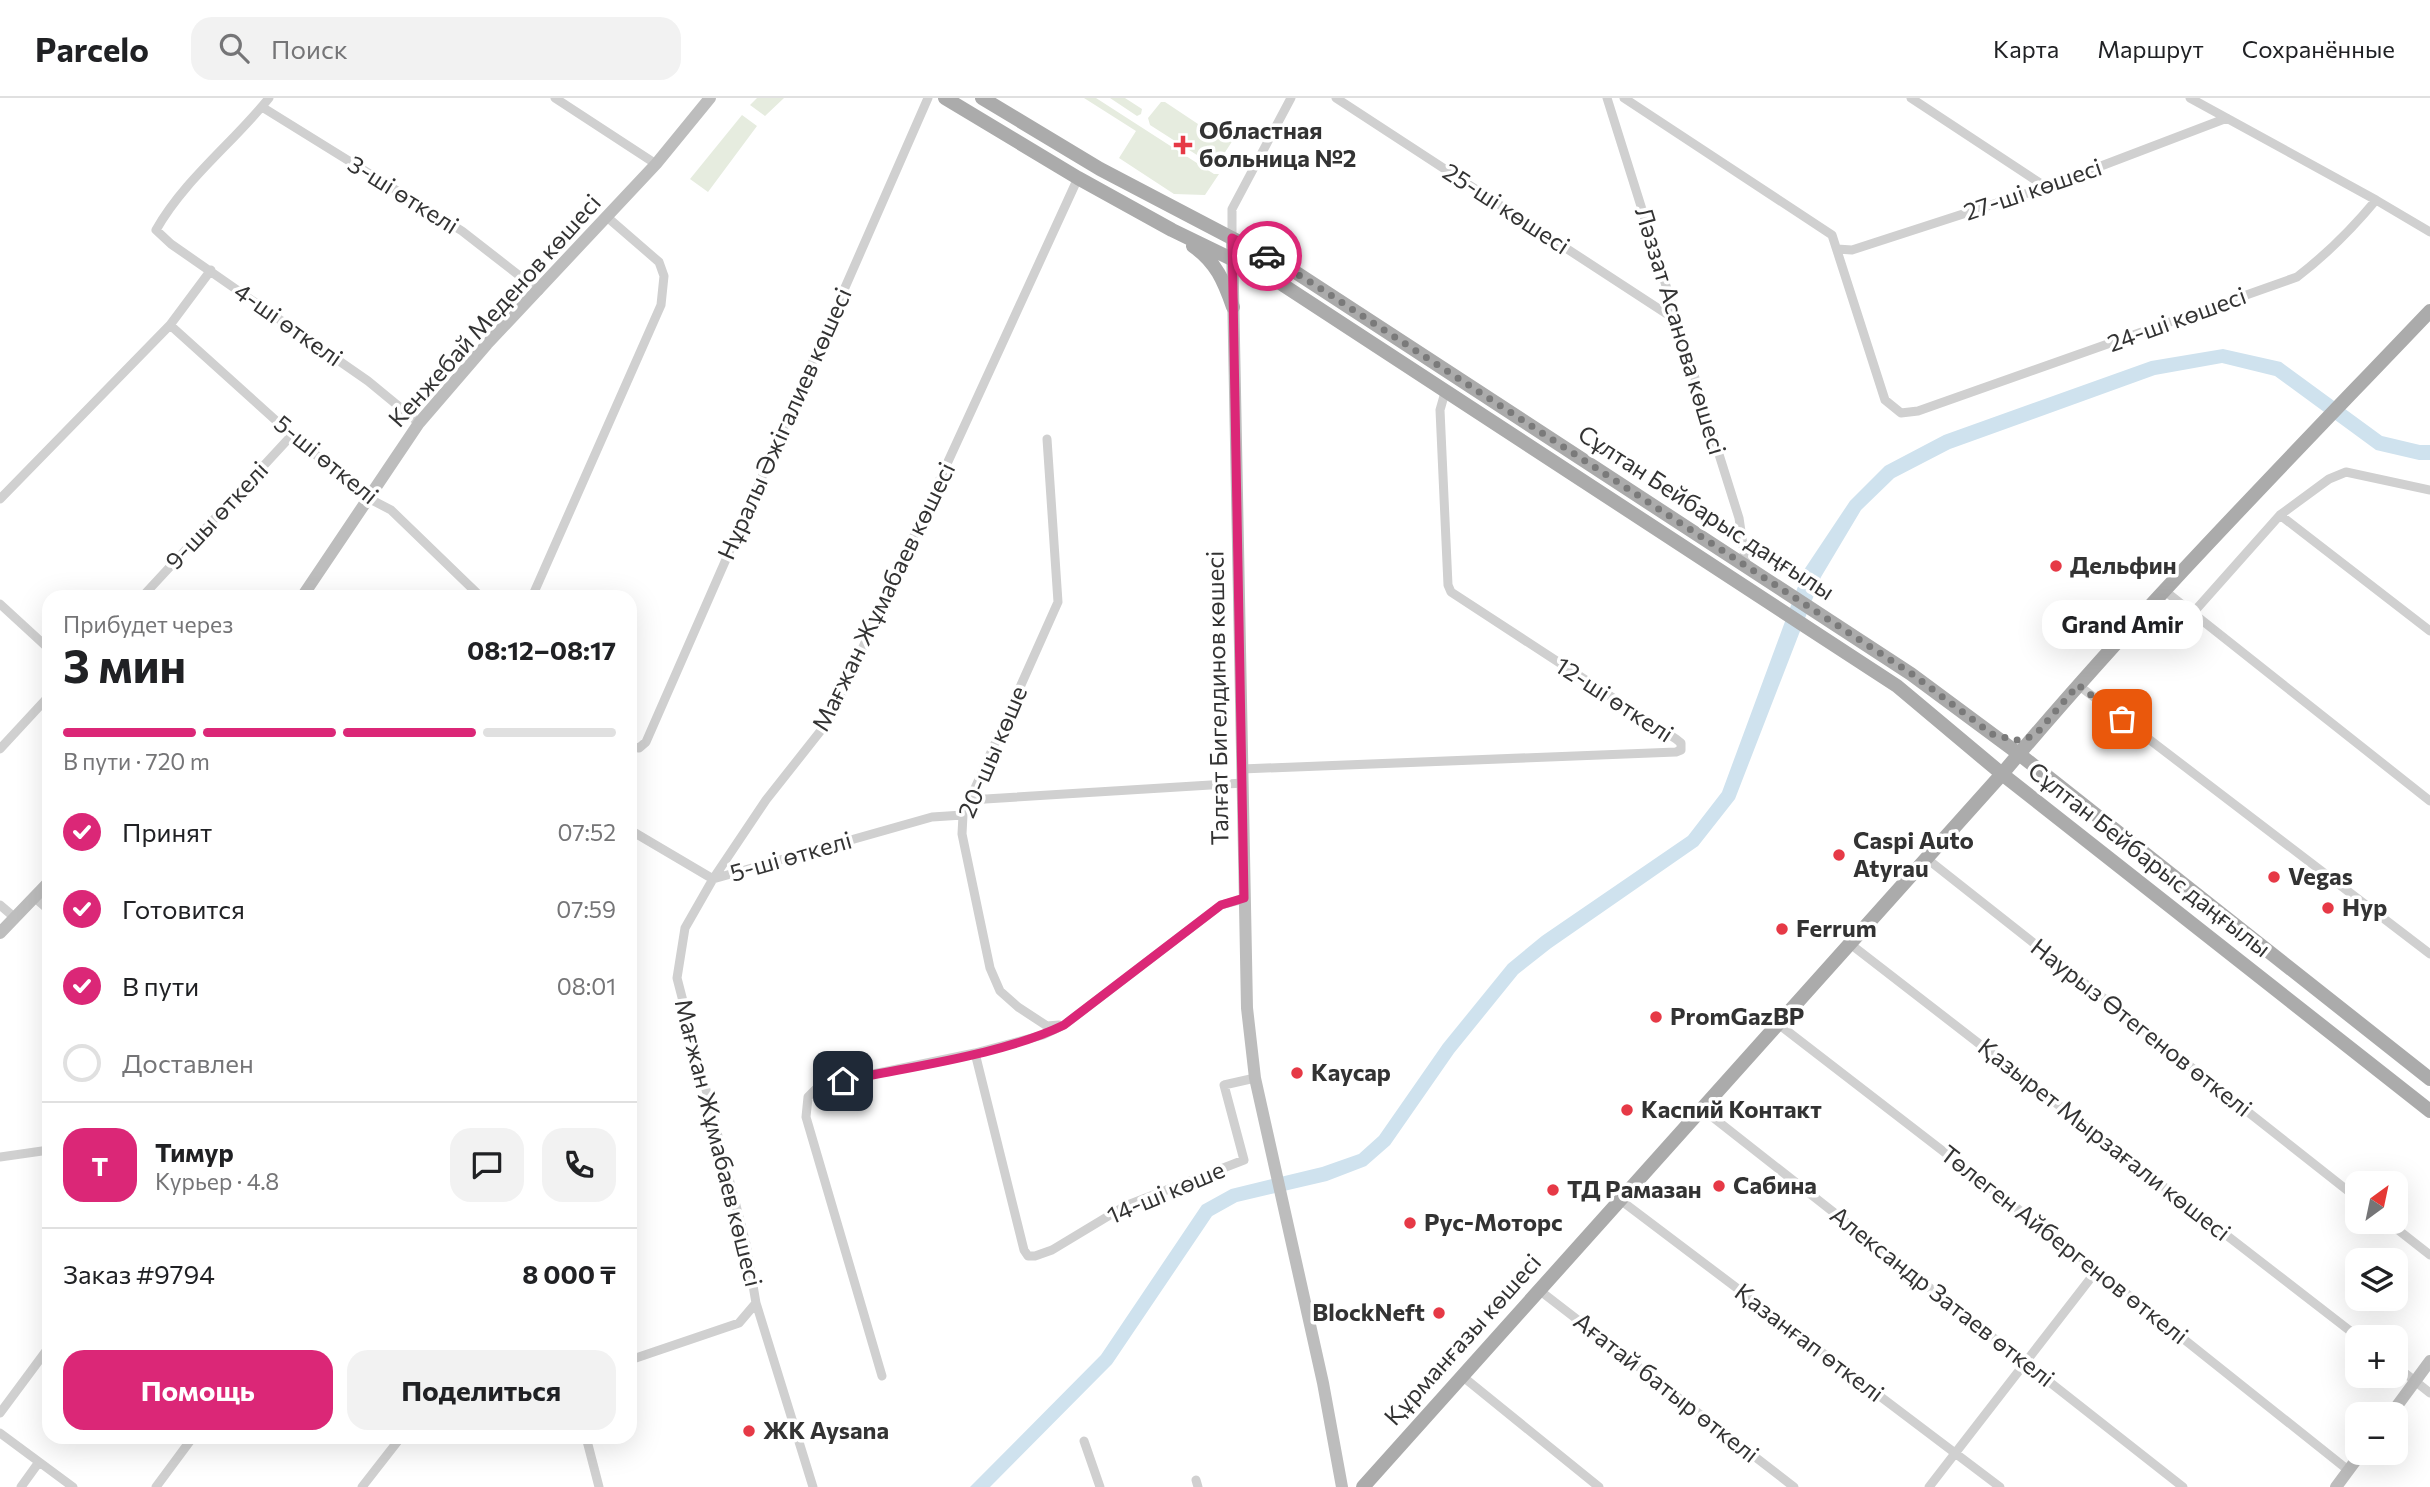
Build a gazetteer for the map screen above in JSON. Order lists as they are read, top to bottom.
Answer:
{
  "streets": {
    "main road": ["Сұлтан Бейбарыс даңғылы", "Құрманғазы көшесі"],
    "street": [
      "27-ші көшесі",
      "3-ші өткелі",
      "25-ші көшесі",
      "Кенжебай Меденов көшесі",
      "24-ші көшесі",
      "4-ші өткелі",
      "Ләззат Асанова көшесі",
      "Нұралы Әжiгалиев көшесi",
      "5-ші өткелі",
      "9-шы өткелі",
      "Мағжан Жұмабаев көшесі",
      "Талғат Бигелдинов көшесі",
      "12-ші өткелі",
      "20-шы көше",
      "Наурыз Өтегенов өткелі",
      "Қазырет Мырзағали көшесі",
      "14-ші көше",
      "Төлеген Айбергенов өткелі",
      "Александр Затаев өткелі",
      "Қазанғап өткелі",
      "Ағатай батыр өткелі"
    ]
  },
  "crossings": [
    ["27-ші көшесі", "24-ші көшесі"],
    ["3-ші өткелі", "Кенжебай Меденов көшесі"],
    ["3-ші өткелі", "4-ші өткелі"],
    ["25-ші көшесі", "Ләззат Асанова көшесі"],
    ["Кенжебай Меденов көшесі", "4-ші өткелі"],
    ["Кенжебай Меденов көшесі", "5-ші өткелі"],
    ["Ләззат Асанова көшесі", "Сұлтан Бейбарыс даңғылы"],
    ["5-ші өткелі", "9-шы өткелі"],
    ["5-ші өткелі", "Мағжан Жұмабаев көшесі"],
    ["5-ші өткелі", "20-шы көше"],
    ["Сұлтан Бейбарыс даңғылы", "Мағжан Жұмабаев көшесі"],
    ["Сұлтан Бейбарыс даңғылы", "Талғат Бигелдинов көшесі"],
    ["Сұлтан Бейбарыс даңғылы", "12-ші өткелі"],
    ["Сұлтан Бейбарыс даңғылы", "Құрманғазы көшесі"],
    ["Талғат Бигелдинов көшесі", "12-ші өткелі"],
    ["Талғат Бигелдинов көшесі", "14-ші көше"],
    ["Наурыз Өтегенов өткелі", "Құрманғазы көшесі"],
    ["Қазырет Мырзағали көшесі", "Құрманғазы көшесі"],
    ["Төлеген Айбергенов өткелі", "Құрманғазы көшесі"],
    ["Александр Затаев өткелі", "Құрманғазы көшесі"],
    ["Құрманғазы көшесі", "Қазанғап өткелі"],
    ["Құрманғазы көшесі", "Ағатай батыр өткелі"]
  ],
  "places": {
    "health": ["Областная больница №2"],
    "other": [
      "Дельфин",
      "Grand Amir",
      "Caspi Auto Atyrau",
      "Vegas",
      "Нур",
      "Ferrum",
      "PromGazBP",
      "Каусар",
      "Каспий Контакт",
      "Сабина",
      "ТД Рамазан",
      "Рус-Моторс",
      "BlockNeft",
      "ЖК Aysana"
    ]
  },
  "north": "top right",
  "page": {
    "header": "Parcelo",
    "search": "Поиск",
    "nav": ["Карта", "Маршрут", "Сохранённые"],
    "heading": ["3 мин", "Прибудет через", "08:12–08:17"],
    "panel": [
      "Тимур",
      "Курьер · 4.8",
      "Заказ #9794",
      "8 000 ₸"
    ],
    "bubble": "Grand Amir",
    "bar": "В пути · 720 m",
    "list": [
      ["Принят", "07:52"],
      ["Готовится", "07:59"],
      ["В пути", "08:01"],
      "Доставлен"
    ],
    "round": "Т",
    "map_buttons": ["+", "−"],
    "buttons": ["Помощь", "Поделиться"]
  }
}
